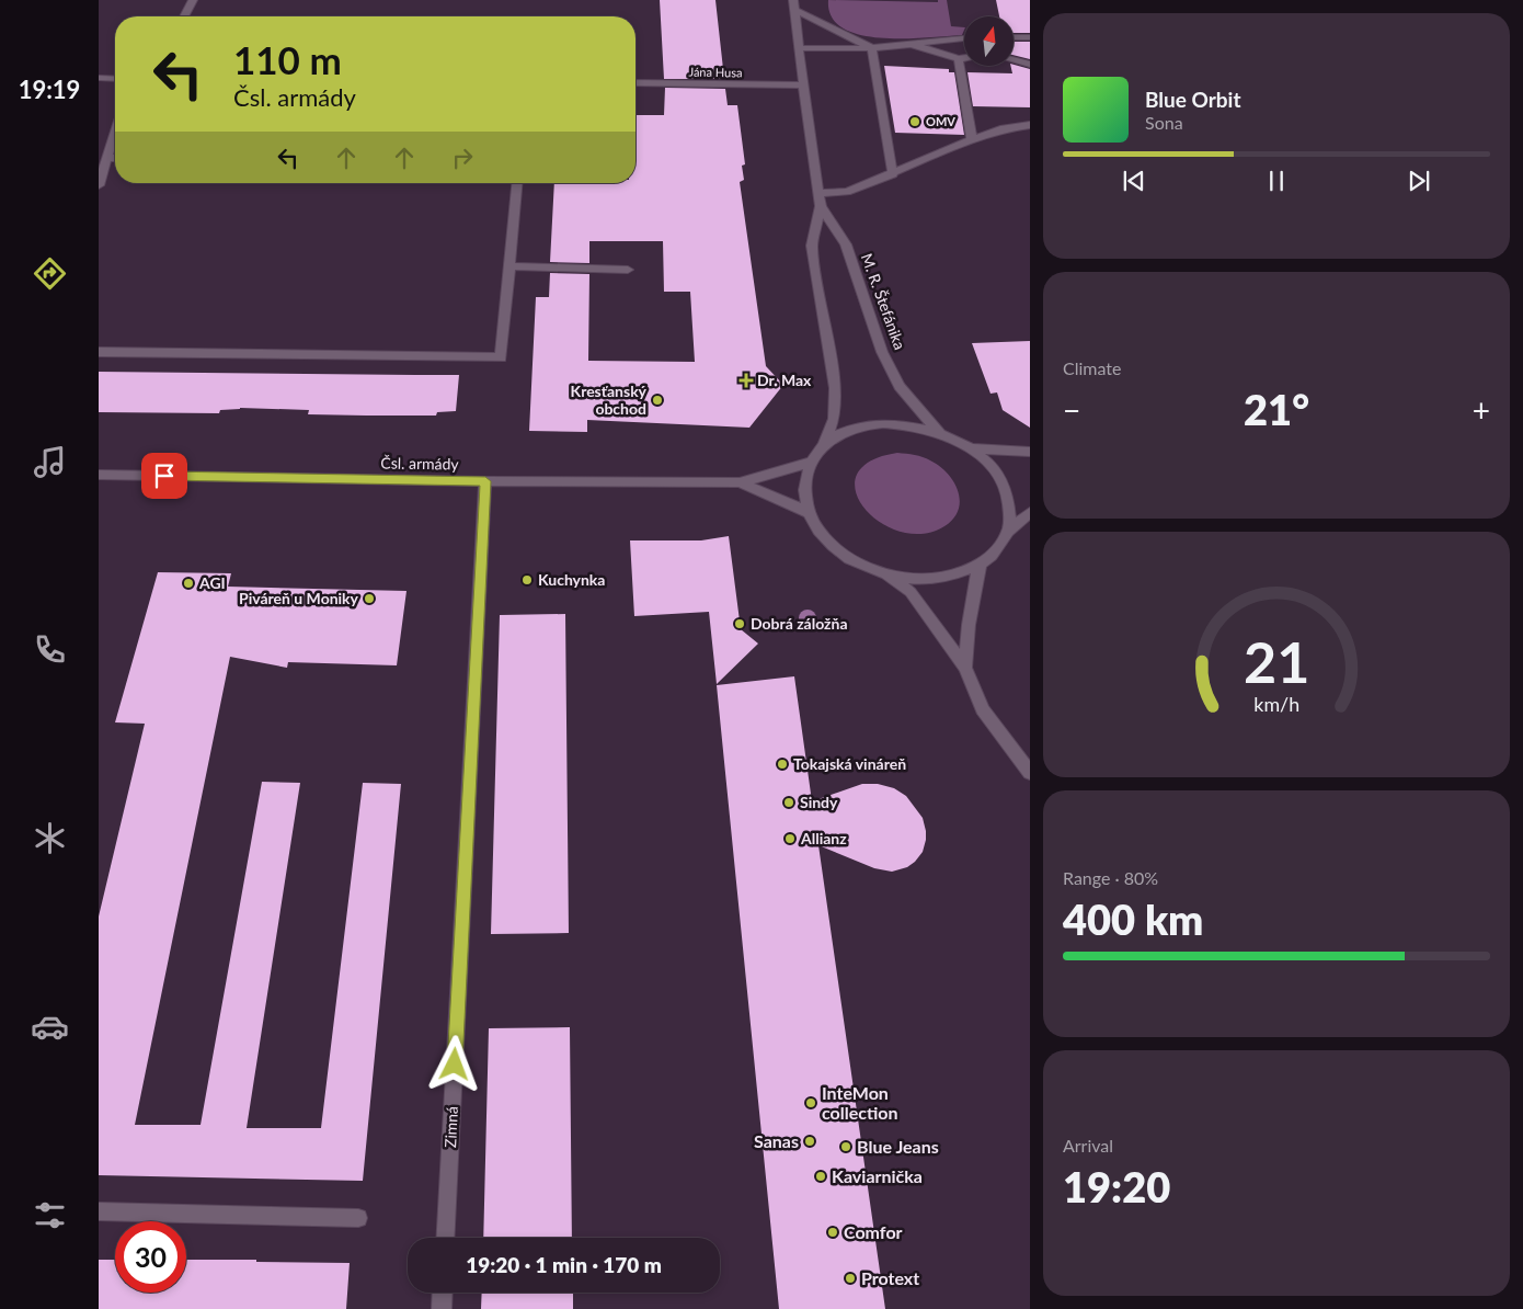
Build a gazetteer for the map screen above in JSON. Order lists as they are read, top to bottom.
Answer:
{
  "streets": {
    "street": [
      "Jána Husa",
      "M. R. Štefánika",
      "Čsl. armády",
      "Zimná"
    ]
  },
  "crossings": [
    ["Jána Husa", "M. R. Štefánika"],
    ["Čsl. armády", "Zimná"]
  ],
  "places": {
    "other": [
      "OMV",
      "Kresťanský obchod",
      "Kuchynka",
      "AGI",
      "Piváreň u Moniky",
      "Dobrá záložňa",
      "Tokajská vináreň",
      "Sindy",
      "Allianz",
      "InteMon collection",
      "Sanas",
      "Blue Jeans",
      "Kaviarnička",
      "Comfor",
      "Protext"
    ],
    "health": ["Dr. Max"]
  },
  "north": "top",
  "page": {
    "tabs": "19:19",
    "turn": ["110 m", "Čsl. armády"],
    "song": ["Blue Orbit", "Sona"],
    "tile": [
      "Climate",
      ["Range · 80%", "400 km"],
      ["Arrival", "19:20"]
    ],
    "heat": ["−", "21°", "+"],
    "limit": "30",
    "trip": "19:20 · 1 min · 170 m",
    "gauge": ["21", "km/h"]
  }
}
